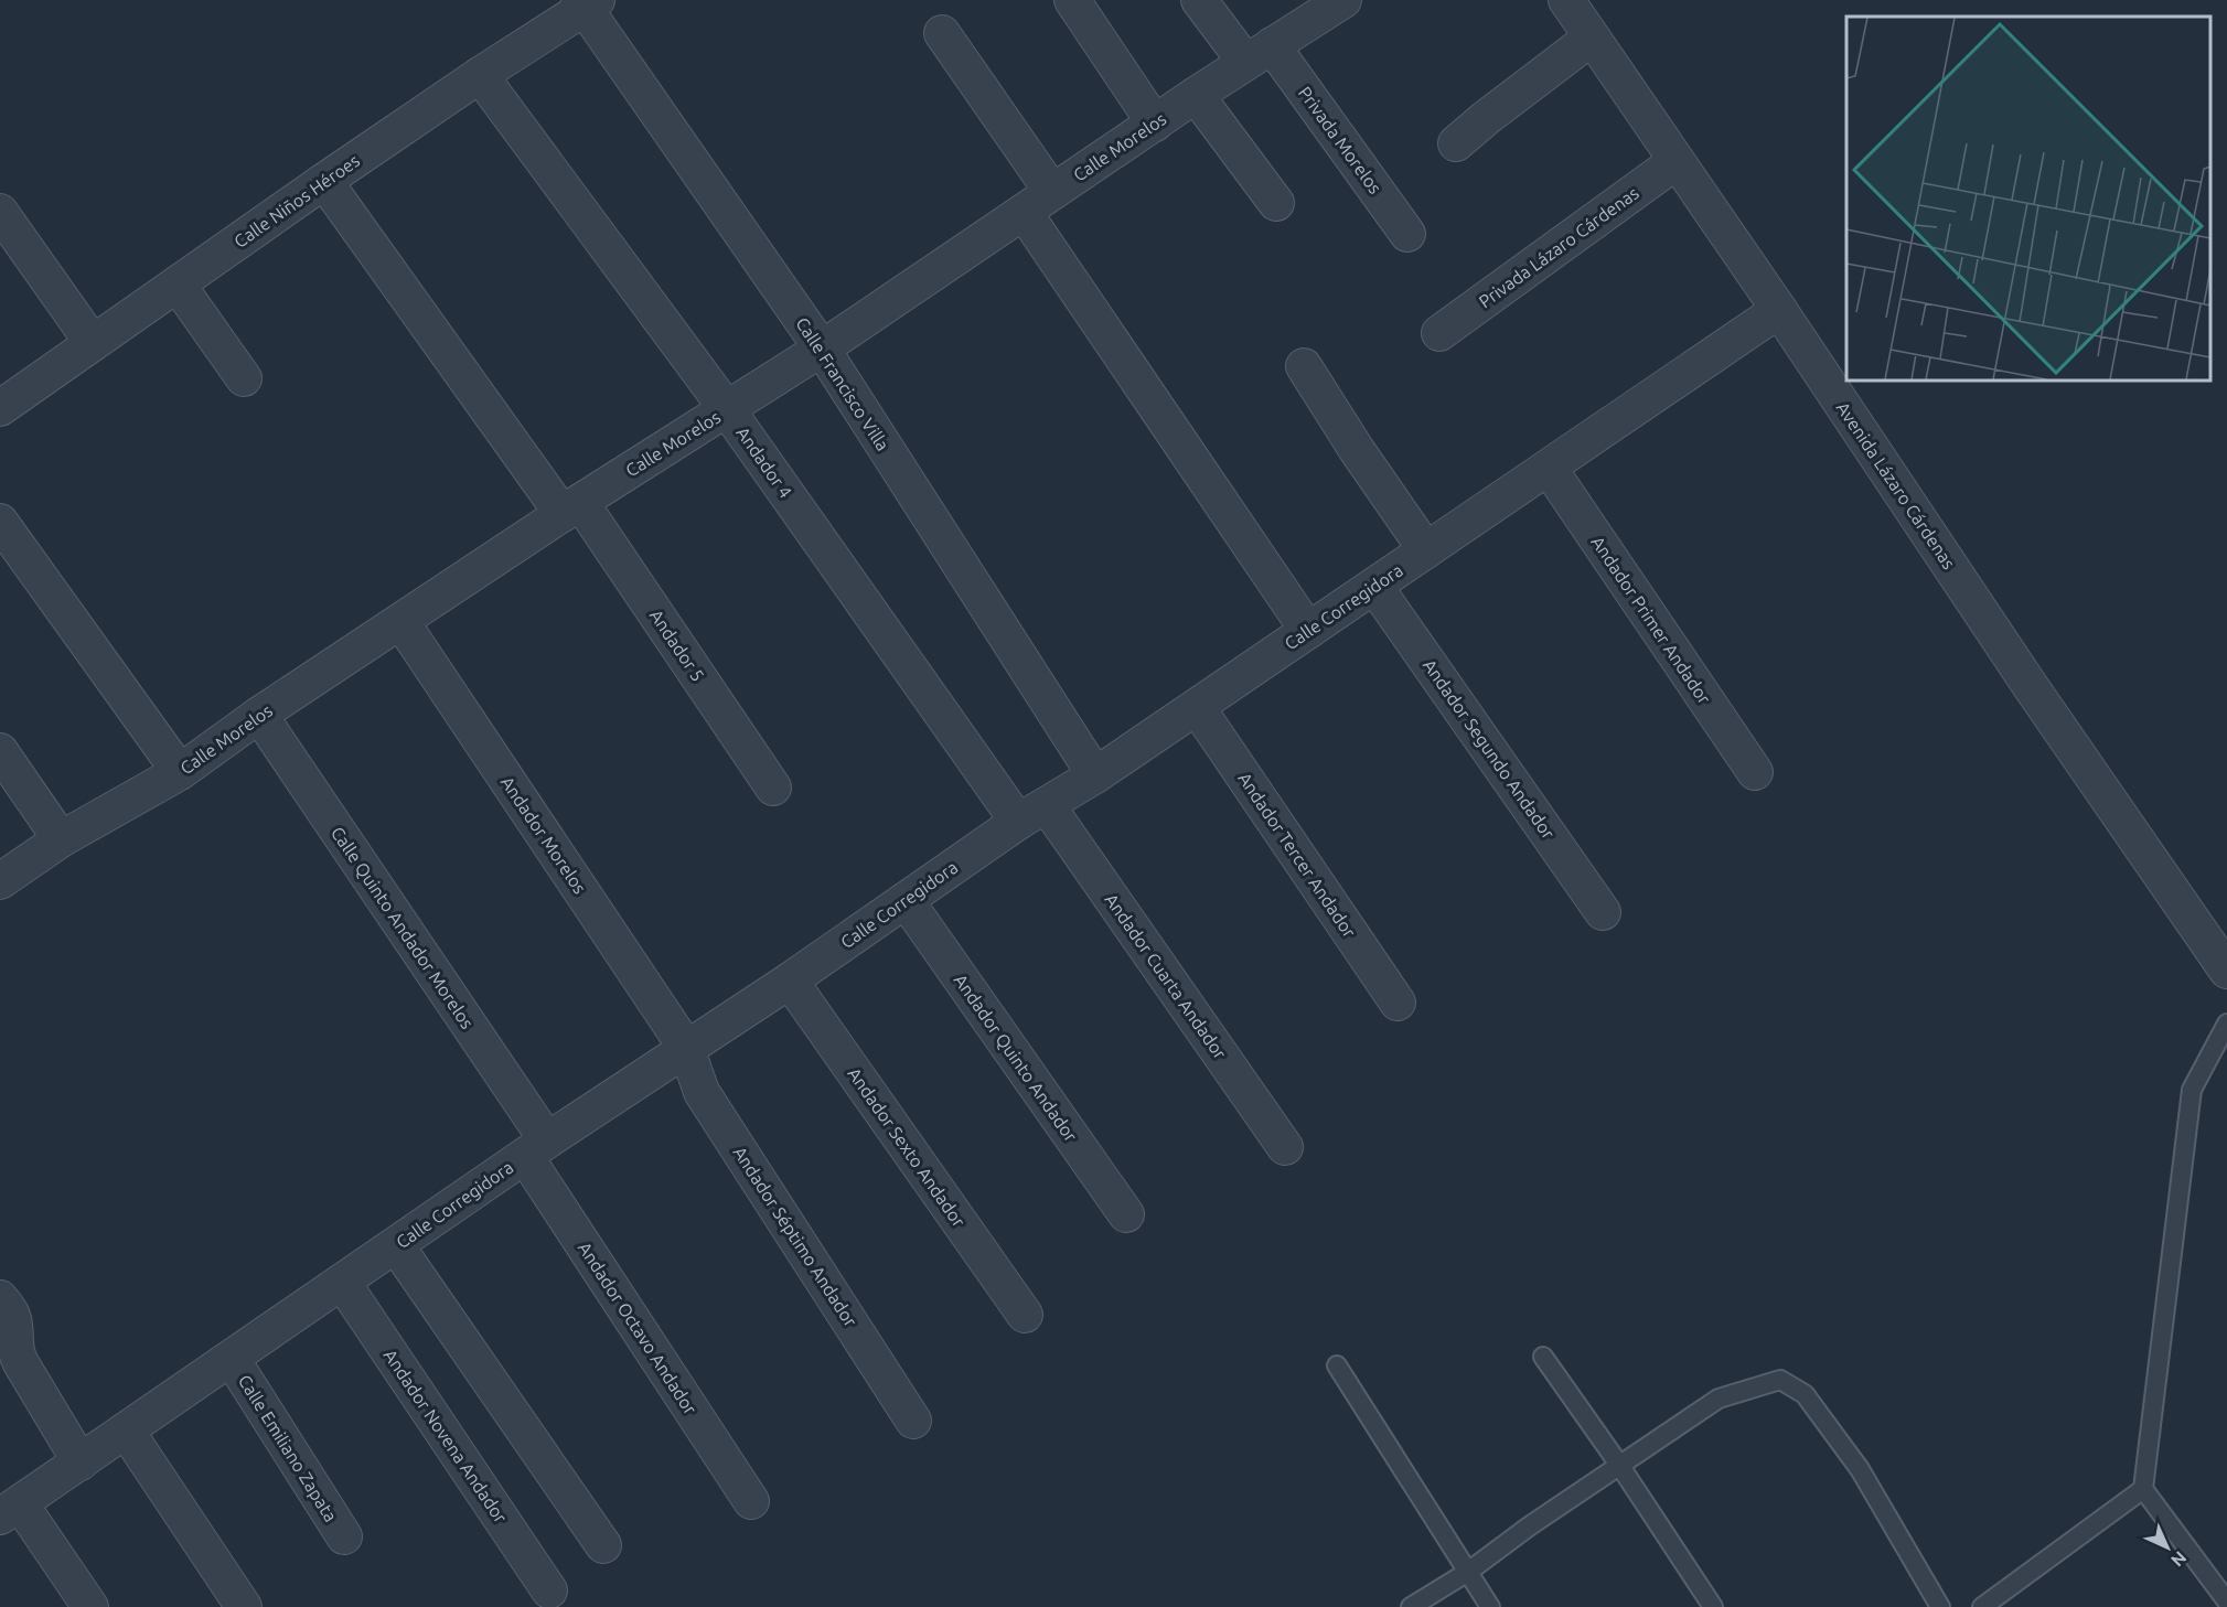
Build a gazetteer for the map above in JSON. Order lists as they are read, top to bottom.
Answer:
{
  "streets": {
    "street": [
      "Privada Morelos",
      "Calle Morelos",
      "Calle Niños Héroes",
      "Privada Lázaro Cárdenas",
      "Calle Francisco Villa",
      "Andador 4",
      "Avenida Lázaro Cárdenas",
      "Calle Corregidora",
      "Andador Primer Andador",
      "Andador 5",
      "Andador Segundo Andador",
      "Andador Morelos",
      "Andador Tercer Andador",
      "Calle Quinto Andador Morelos",
      "Andador Cuarta Andador",
      "Andador Quinto Andador",
      "Andador Sexto Andador",
      "Andador Séptimo Andador",
      "Andador Octavo Andador",
      "Andador Novena Andador",
      "Calle Emiliano Zapata"
    ]
  },
  "crossings": [
    ["Privada Morelos", "Calle Morelos"],
    ["Calle Morelos", "Calle Francisco Villa"],
    ["Calle Morelos", "Andador 4"],
    ["Calle Morelos", "Andador 5"],
    ["Calle Morelos", "Andador Morelos"],
    ["Calle Morelos", "Calle Quinto Andador Morelos"],
    ["Calle Niños Héroes", "Calle Francisco Villa"],
    ["Calle Niños Héroes", "Andador 4"],
    ["Calle Niños Héroes", "Andador 5"],
    ["Privada Lázaro Cárdenas", "Avenida Lázaro Cárdenas"],
    ["Calle Francisco Villa", "Calle Corregidora"],
    ["Andador 4", "Calle Corregidora"],
    ["Avenida Lázaro Cárdenas", "Calle Corregidora"],
    ["Calle Corregidora", "Andador Primer Andador"],
    ["Calle Corregidora", "Andador Segundo Andador"],
    ["Calle Corregidora", "Andador Morelos"],
    ["Calle Corregidora", "Andador Tercer Andador"],
    ["Calle Corregidora", "Calle Quinto Andador Morelos"],
    ["Calle Corregidora", "Andador Cuarta Andador"],
    ["Calle Corregidora", "Andador Quinto Andador"],
    ["Calle Corregidora", "Andador Sexto Andador"],
    ["Calle Corregidora", "Andador Séptimo Andador"],
    ["Calle Corregidora", "Andador Octavo Andador"],
    ["Calle Corregidora", "Andador Novena Andador"],
    ["Calle Corregidora", "Calle Emiliano Zapata"],
    ["Andador Morelos", "Andador Séptimo Andador"],
    ["Calle Quinto Andador Morelos", "Andador Octavo Andador"]
  ],
  "north": "bottom right"
}
